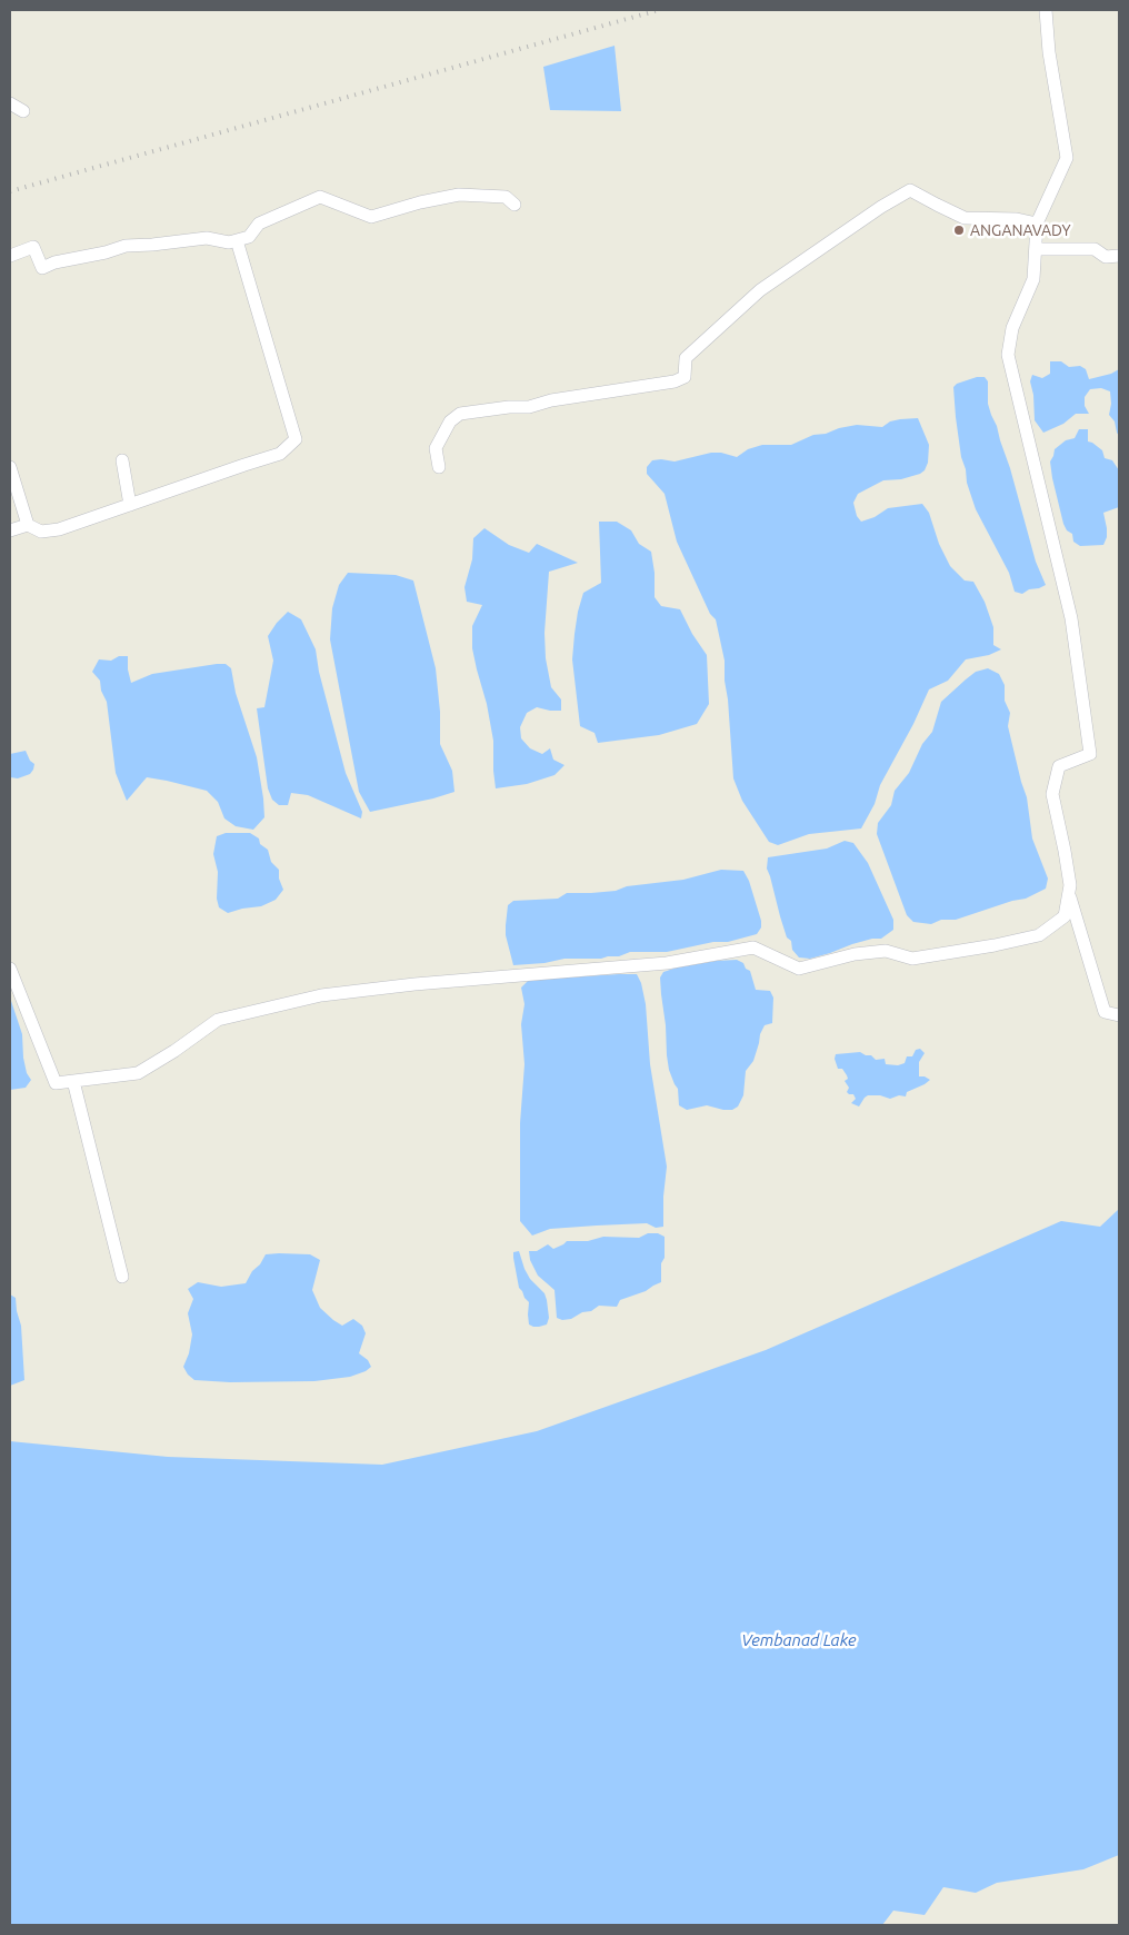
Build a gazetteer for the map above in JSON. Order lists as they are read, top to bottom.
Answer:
{
  "water": ["Vembanad Lake"],
  "places": ["ANGANAVADY"]
}
